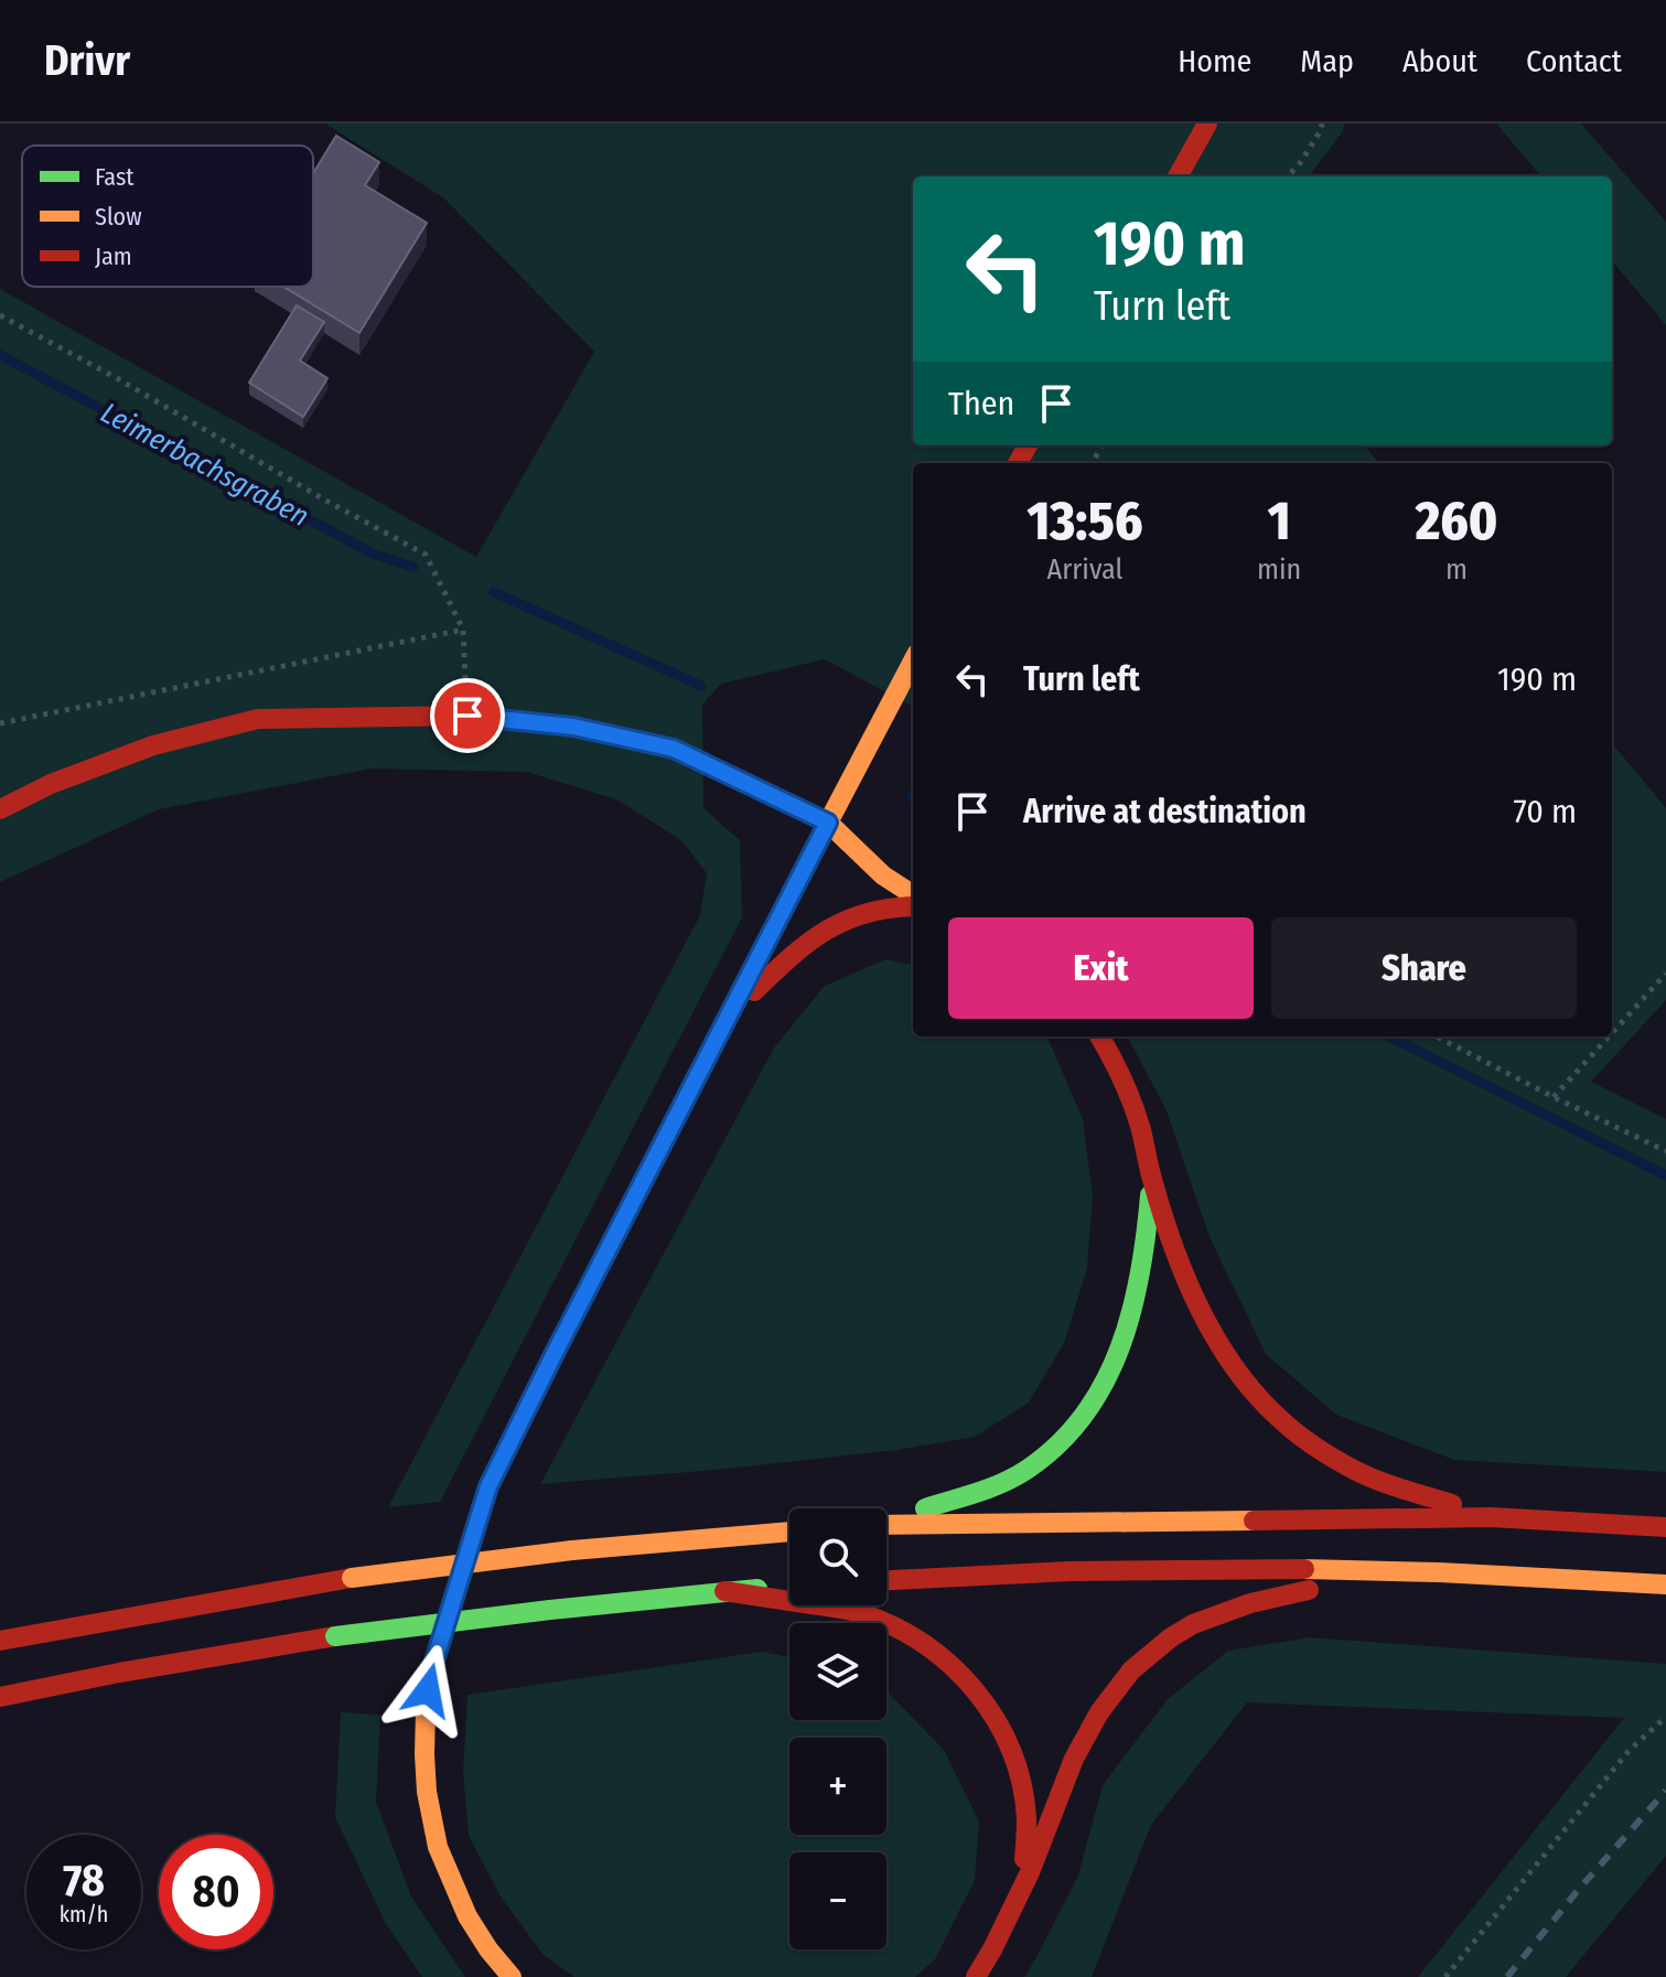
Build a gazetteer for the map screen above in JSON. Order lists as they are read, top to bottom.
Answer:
{
  "water": ["Leimerbachsgraben"],
  "legend": ["Fast", "Slow", "Jam"],
  "page": {
    "header": "Drivr",
    "nav": [
      "Home",
      "Map",
      "About",
      "Contact"
    ],
    "turn": ["190 m", "Turn left"],
    "then": "Then",
    "eta": [
      "13:56",
      "Arrival",
      "1",
      "min",
      "260",
      "m"
    ],
    "list": [
      {
        "name": "Turn left",
        "value": "190 m"
      },
      {
        "name": "Arrive at destination",
        "value": "70 m"
      }
    ],
    "buttons": ["Exit", "Share"],
    "map_buttons": ["+", "−"],
    "speed": "78 km/h",
    "limit": "80"
  }
}
